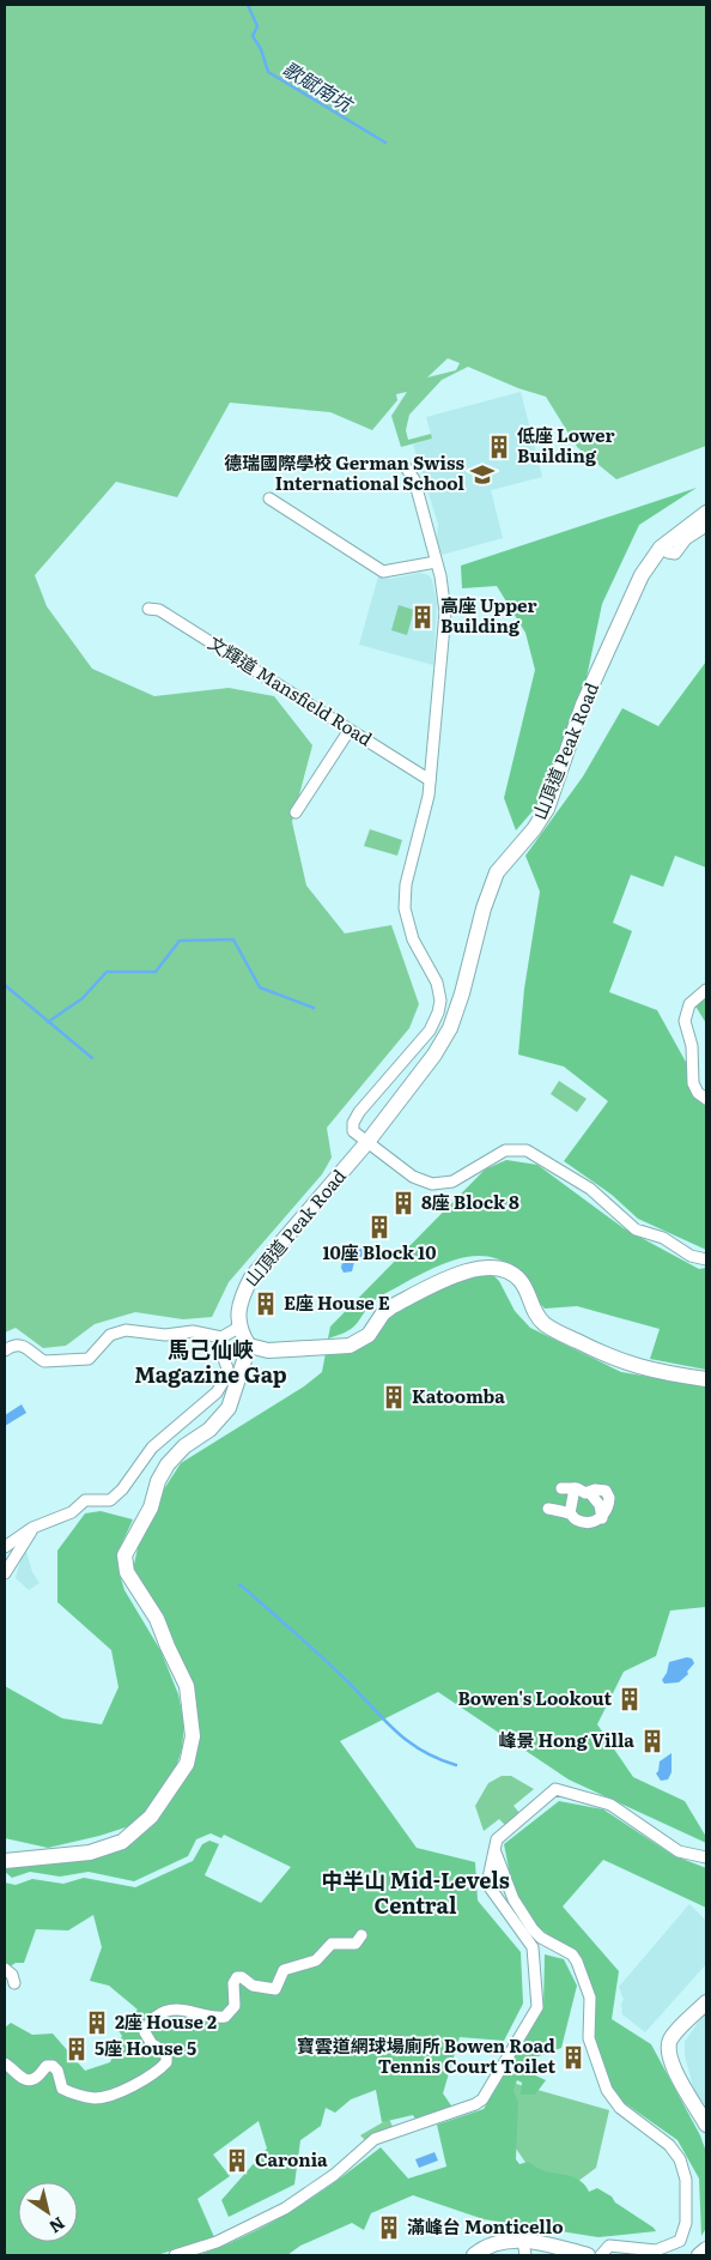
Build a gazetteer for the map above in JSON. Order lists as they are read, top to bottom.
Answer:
{
  "streets": {
    "main road": ["山頂道 Peak Road"],
    "street": ["文輝道 Mansfield Road"]
  },
  "districts": ["馬己仙峽 Magazine Gap", "中半山 Mid-Levels Central"],
  "water": ["歌賦南坑"],
  "places": {
    "building": [
      "低座 Lower Building",
      "高座 Upper Building",
      "8座 Block 8",
      "10座 Block 10",
      "E座 House E",
      "Katoomba",
      "Bowen's Lookout",
      "峰景 Hong Villa",
      "2座 House 2",
      "5座 House 5",
      "寶雲道網球場廁所 Bowen Road Tennis Court Toilet",
      "Caronia",
      "滿峰台 Monticello"
    ],
    "school or university": ["德瑞國際學校 German Swiss International School"]
  },
  "north": "bottom right"
}
